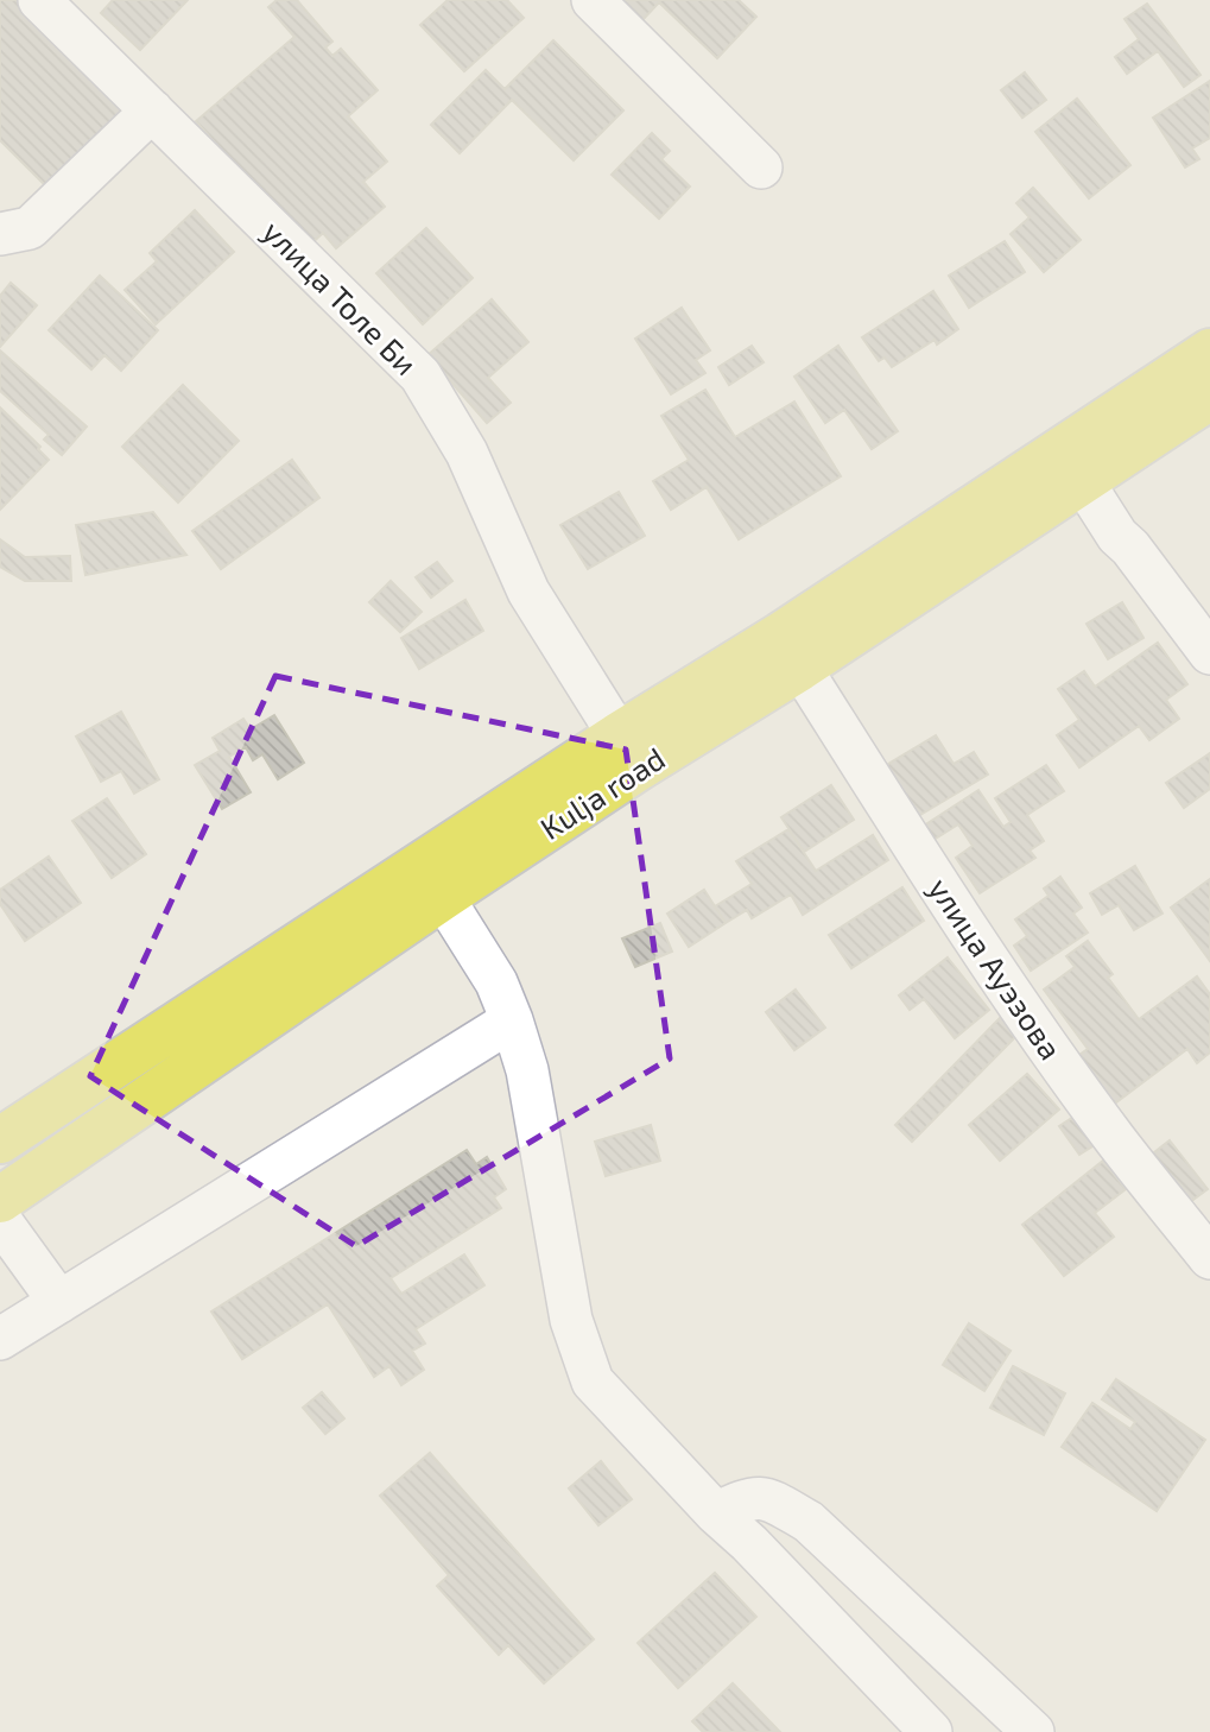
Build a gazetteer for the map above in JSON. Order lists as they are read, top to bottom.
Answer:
{
  "streets": {
    "main road": ["Kulja road"],
    "street": ["улица Толе Би", "улица Ауэзова"]
  },
  "crossings": [
    ["улица Толе Би", "Kulja road"],
    ["Kulja road", "улица Ауэзова"]
  ]
}
